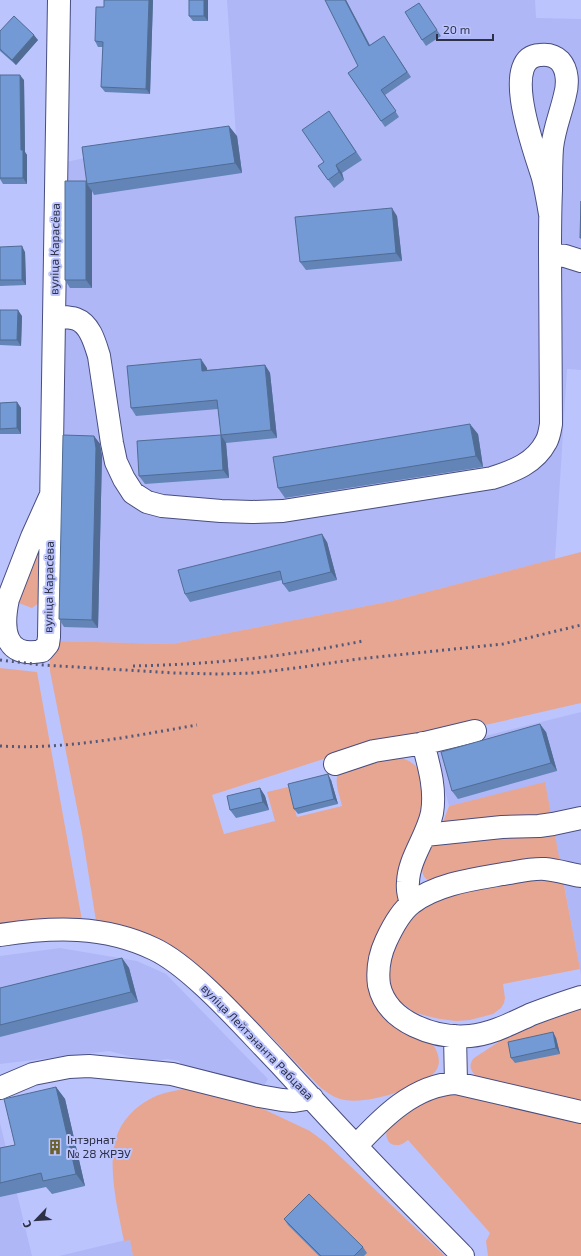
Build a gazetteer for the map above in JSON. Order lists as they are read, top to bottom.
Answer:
{
  "streets": {
    "street": ["вуліца Карасёва", "вуліца Лейтэнанта Рабцава"]
  },
  "places": {
    "building": ["Інтэрнат № 28 ЖРЭУ"]
  },
  "scale_bar": "20 m",
  "north": "bottom left"
}
